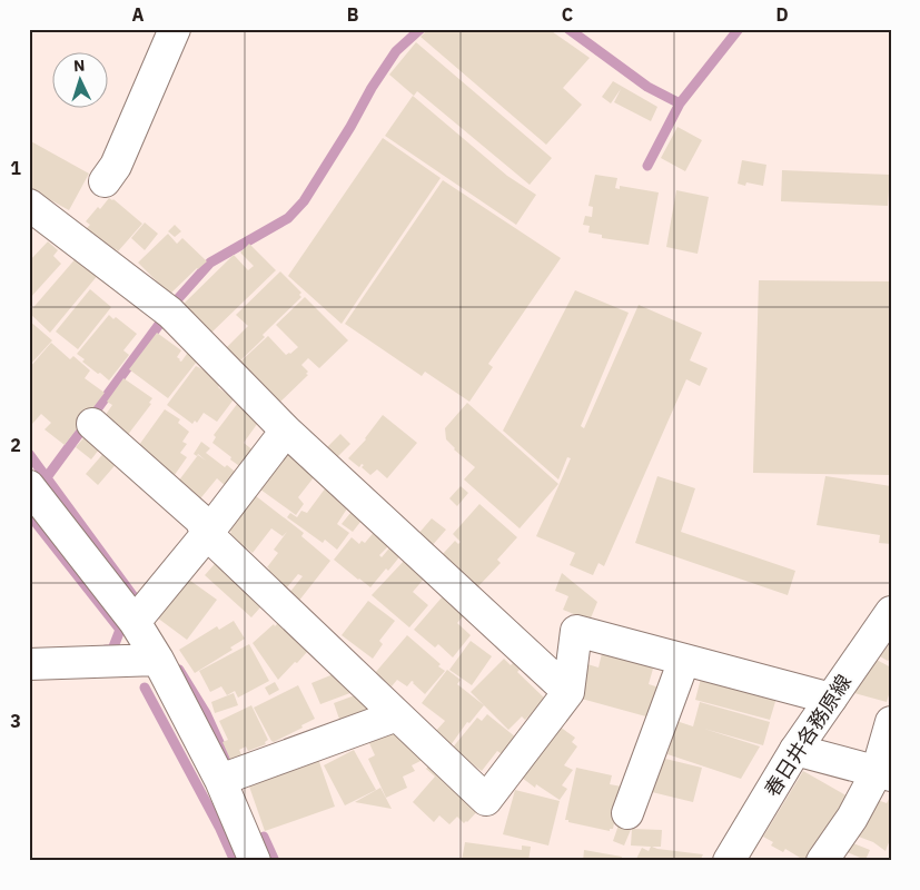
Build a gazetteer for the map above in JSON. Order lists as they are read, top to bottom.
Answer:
{
  "streets": {
    "street": ["春日井各務原線"]
  },
  "north": "top",
  "grid": {
    "columns": [
      "A",
      "B",
      "C",
      "D"
    ],
    "rows": ["1", "2", "3"]
  }
}
